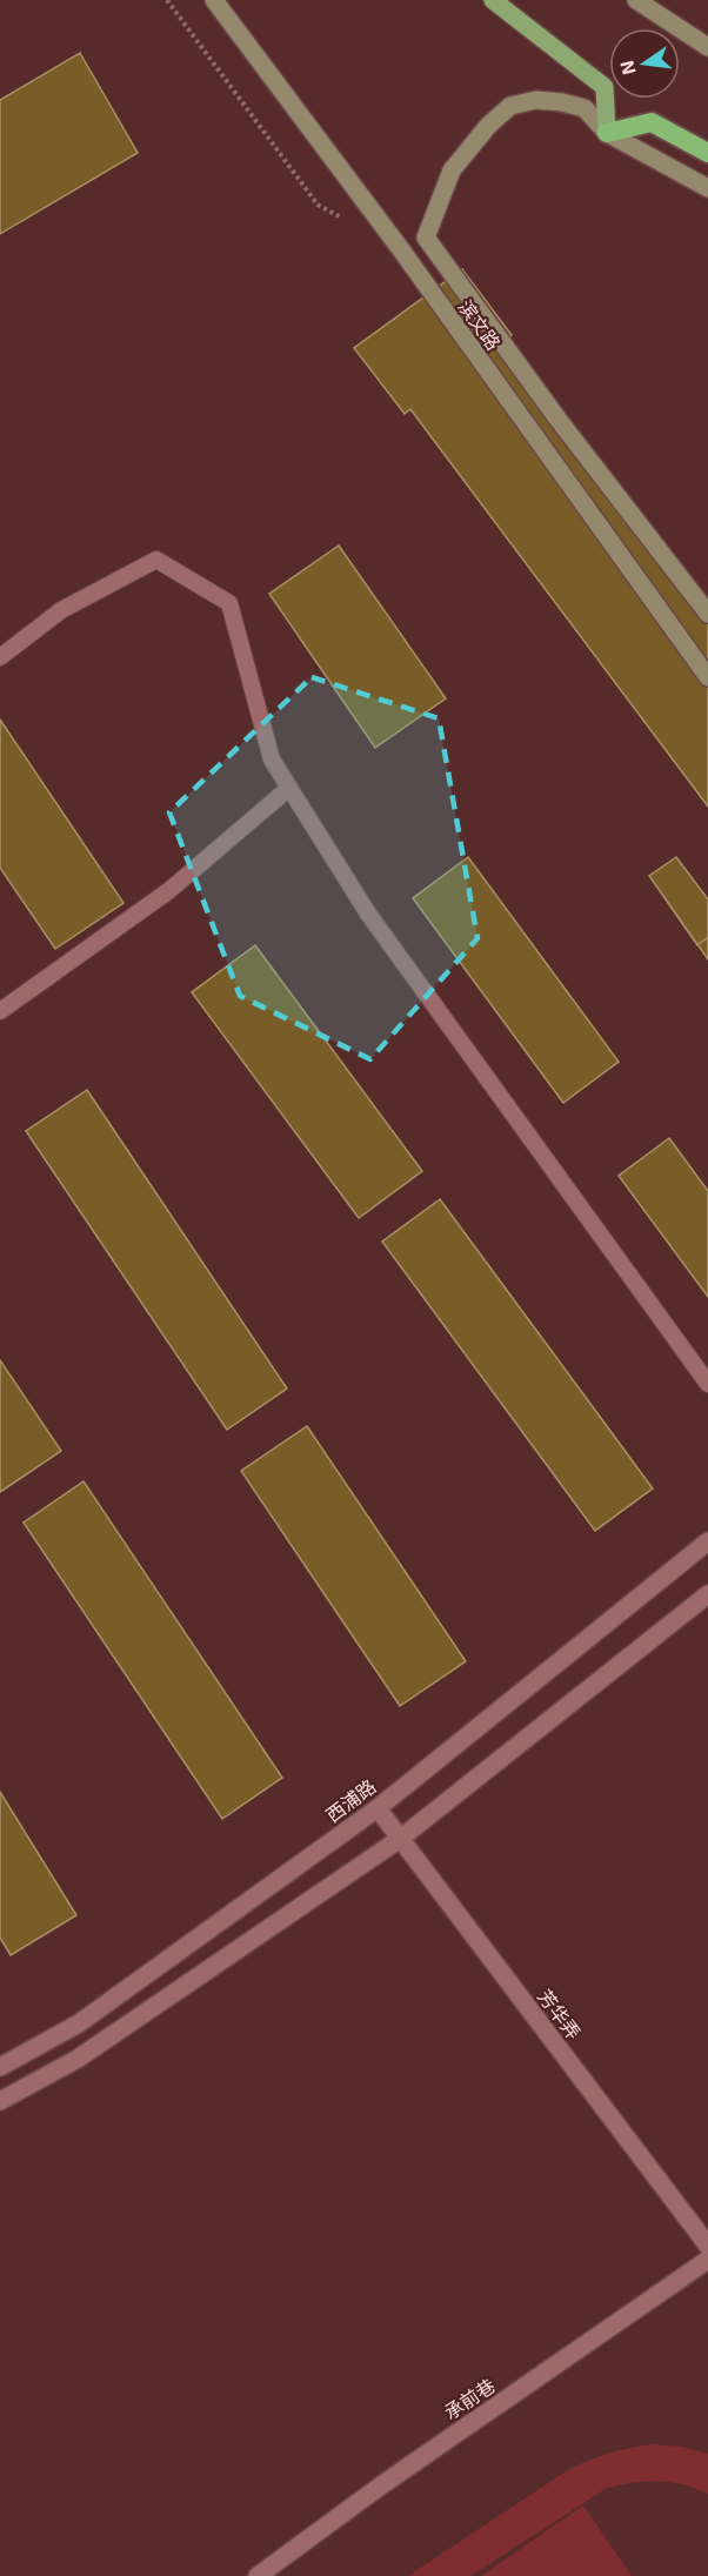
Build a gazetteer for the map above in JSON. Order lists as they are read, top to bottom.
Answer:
{
  "streets": {
    "main road": ["滨文路"],
    "street": ["西浦路", "芳华弄", "承前巷"]
  },
  "crossings": [
    ["西浦路", "芳华弄"]
  ],
  "north": "left"
}
